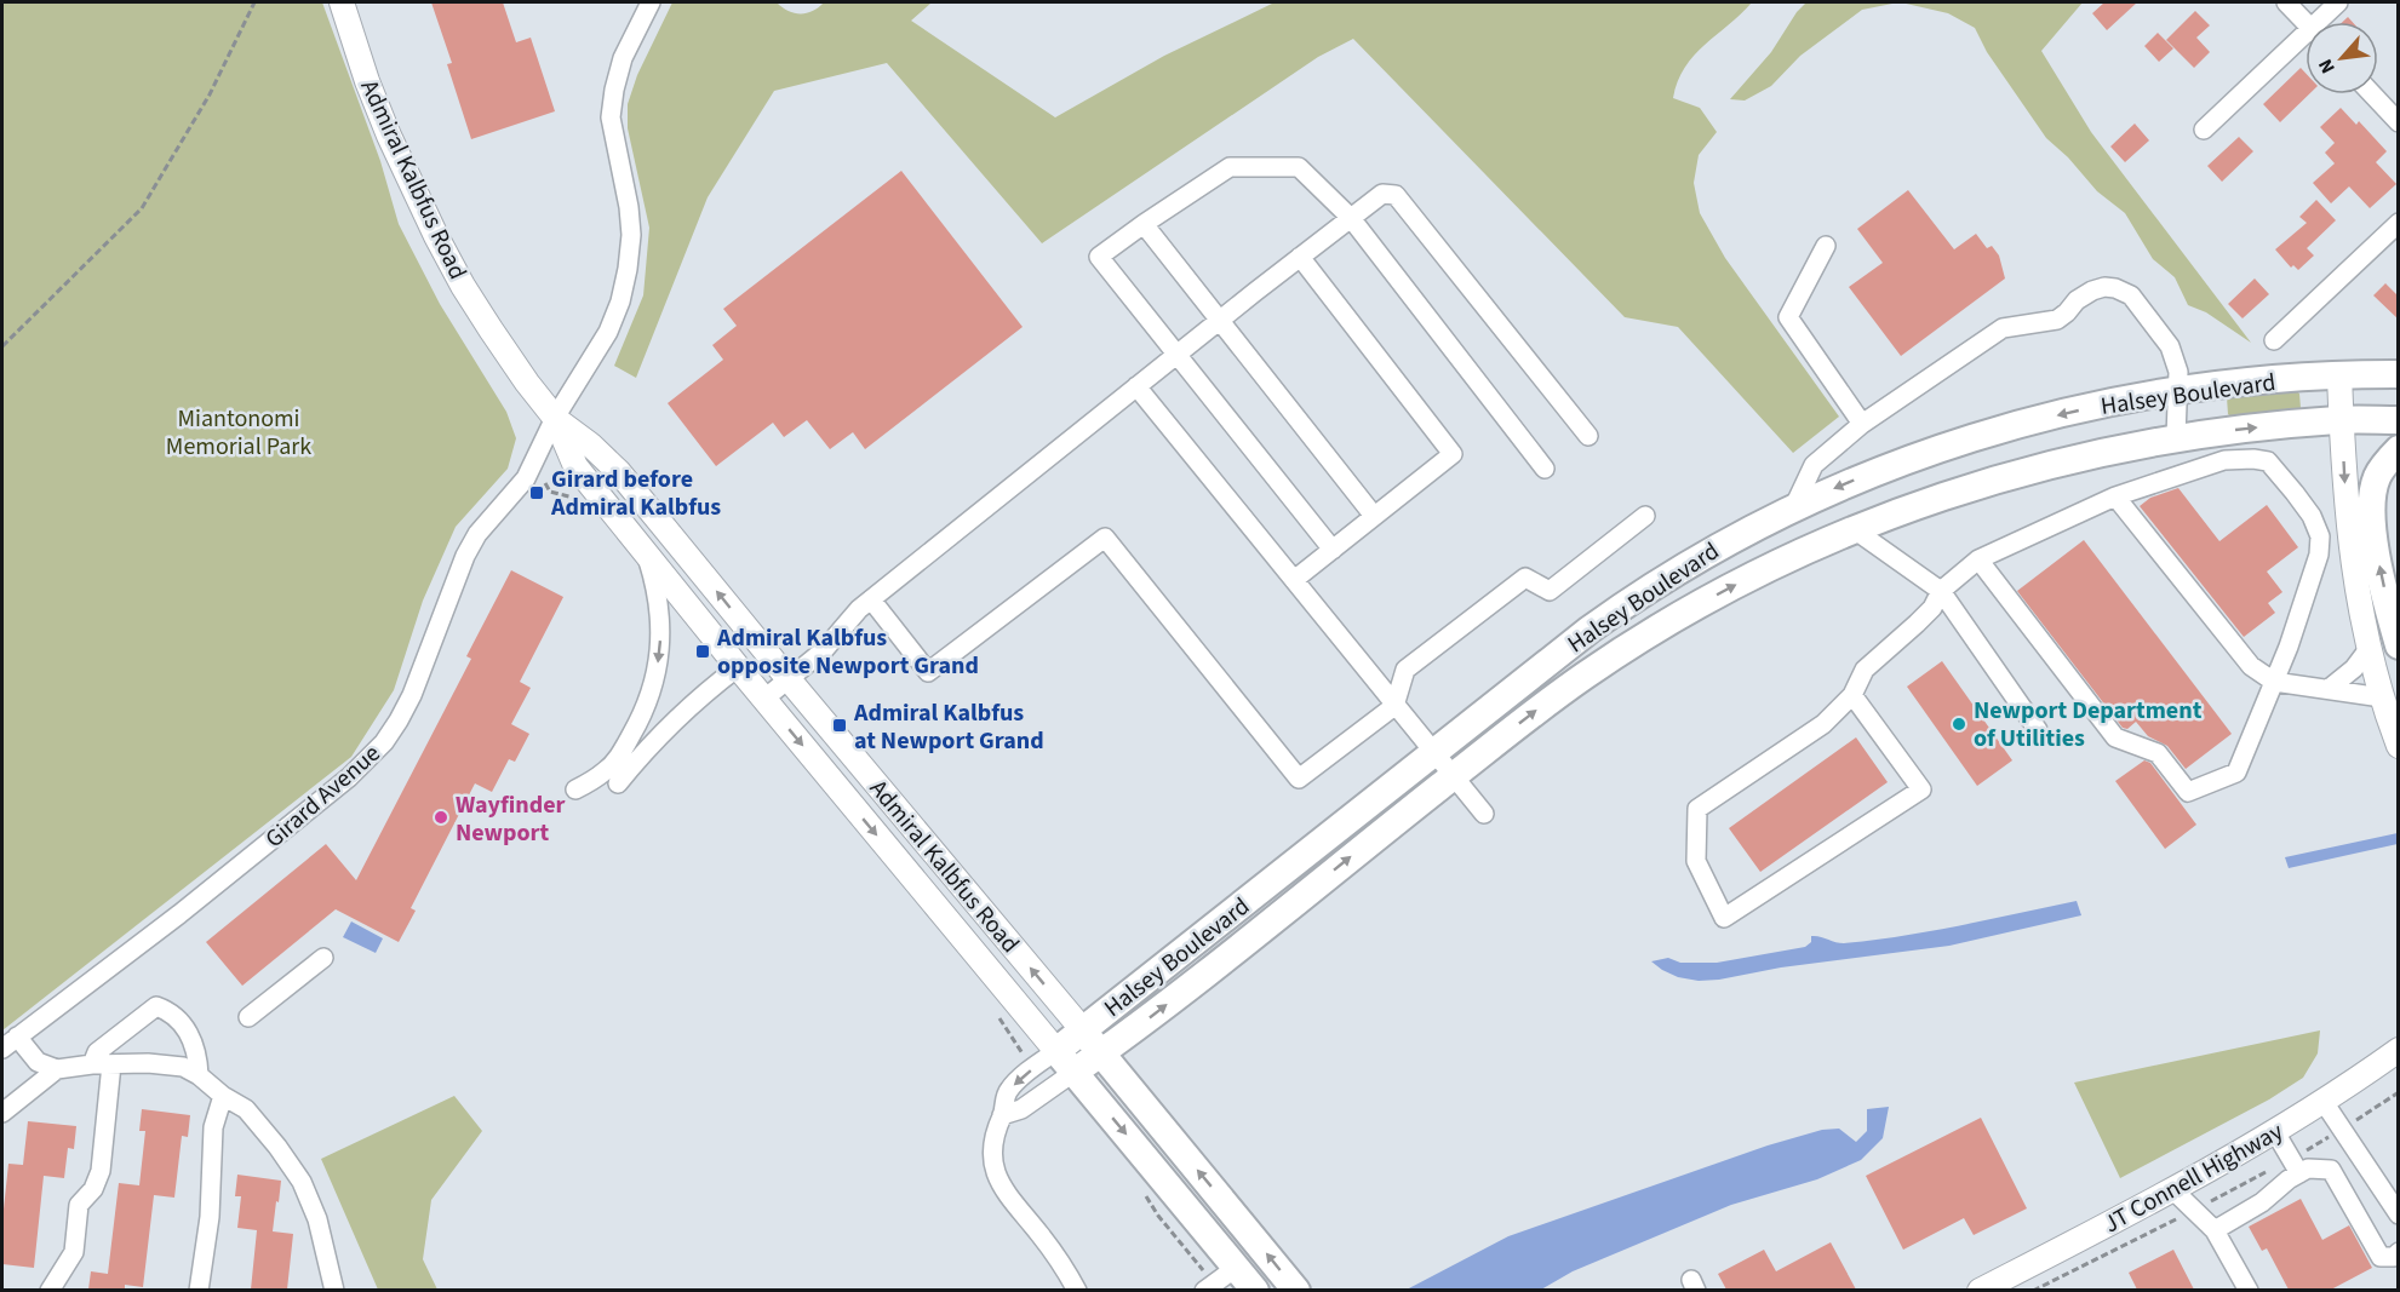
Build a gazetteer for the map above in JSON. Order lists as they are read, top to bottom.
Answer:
{
  "streets": {
    "highway": ["Admiral Kalbfus Road", "Halsey Boulevard"],
    "main road": ["JT Connell Highway"],
    "street": ["Girard Avenue"]
  },
  "crossings": [
    ["Admiral Kalbfus Road", "Halsey Boulevard"],
    ["Admiral Kalbfus Road", "Girard Avenue"]
  ],
  "parks": ["Miantonomi Memorial Park"],
  "places": {
    "transit": ["Girard before Admiral Kalbfus", "Admiral Kalbfus opposite Newport Grand", "Admiral Kalbfus at Newport Grand"],
    "other": ["Newport Department of Utilities", "Wayfinder Newport"]
  },
  "north": "bottom left"
}
